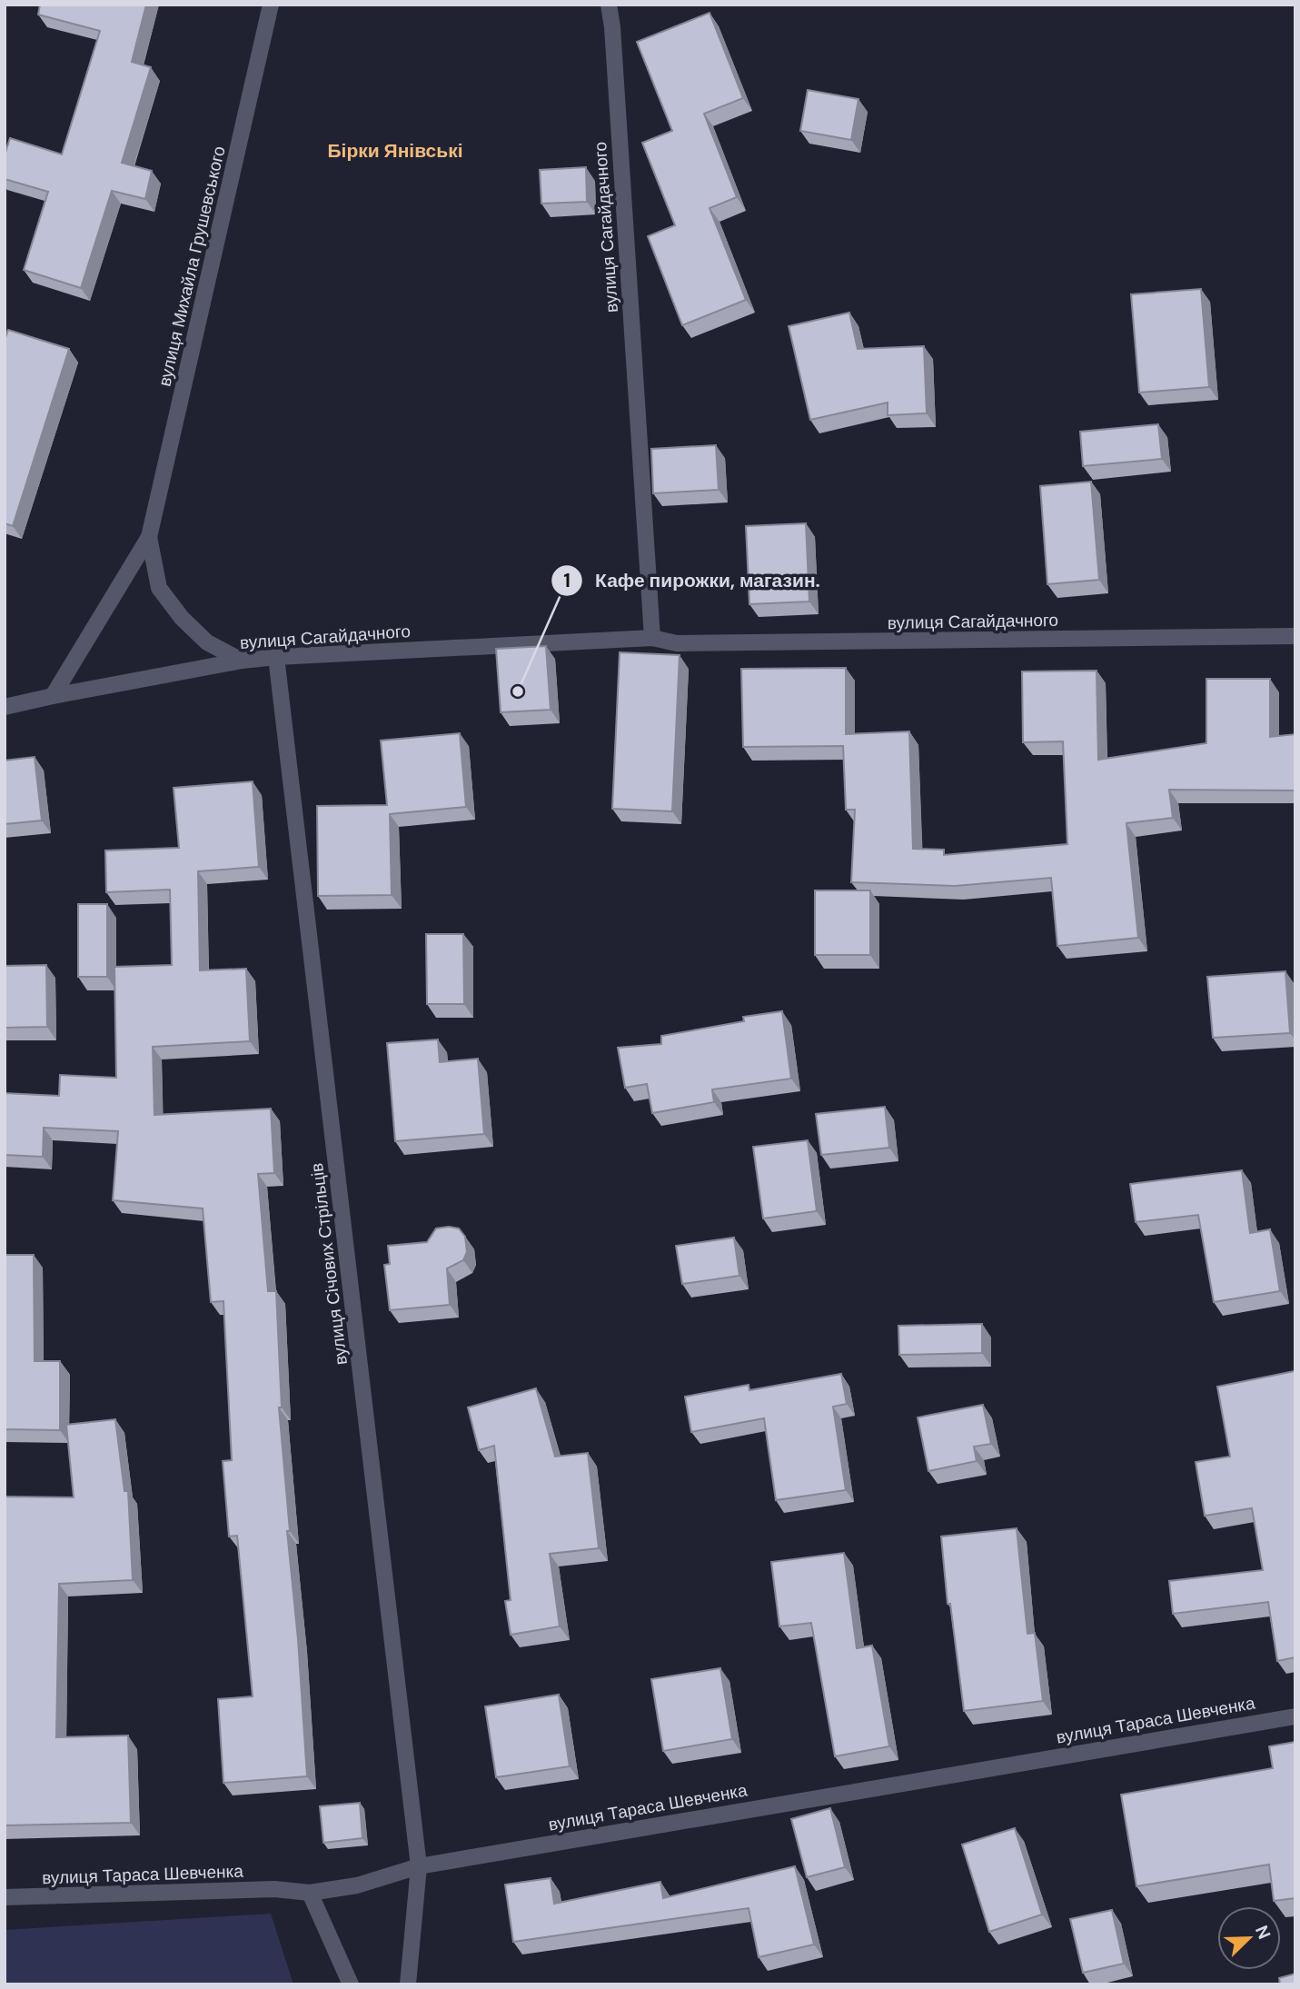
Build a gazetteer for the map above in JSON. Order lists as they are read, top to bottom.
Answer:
{
  "streets": {
    "street": [
      "вулиця Сагайдачного",
      "вулиця Михайла Грушевського",
      "вулиця Січових Стрільців",
      "вулиця Тараса Шевченка"
    ]
  },
  "crossings": [
    ["вулиця Сагайдачного", "вулиця Михайла Грушевського"],
    ["вулиця Сагайдачного", "вулиця Січових Стрільців"],
    ["вулиця Січових Стрільців", "вулиця Тараса Шевченка"]
  ],
  "districts": ["Бірки Янівські"],
  "places": ["Кафе пирожки, магазин."],
  "north": "top right"
}
